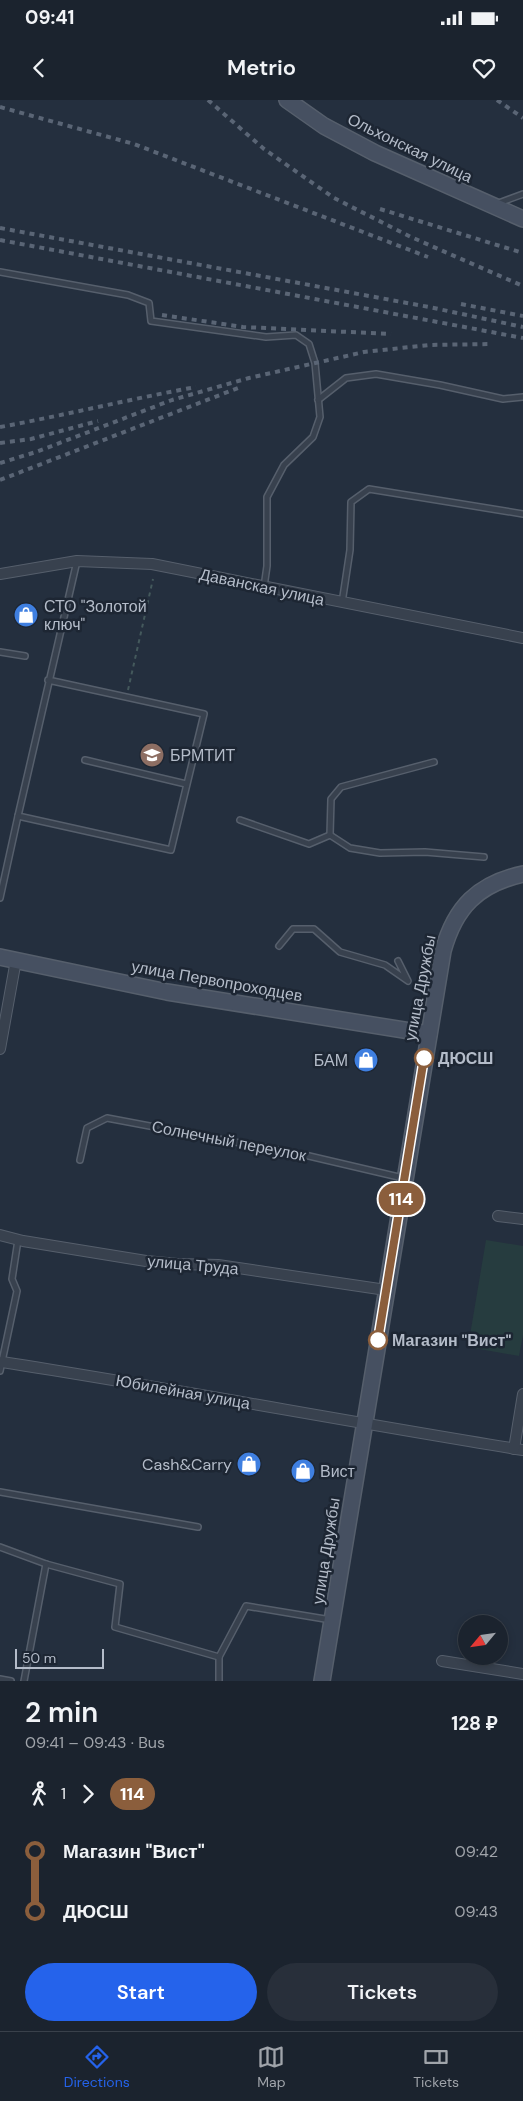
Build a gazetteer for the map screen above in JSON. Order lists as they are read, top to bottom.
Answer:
{
  "streets": {
    "street": [
      "Ольхонская улица",
      "Даванская улица",
      "улица Первопроходцев",
      "улица Дружбы",
      "улица Труда",
      "Юбилейная улица"
    ],
    "lane": ["Солнечный переулок"]
  },
  "crossings": [
    ["улица Первопроходцев", "улица Дружбы"],
    ["улица Дружбы", "Солнечный переулок"],
    ["улица Дружбы", "улица Труда"],
    ["улица Дружбы", "Юбилейная улица"]
  ],
  "places": {
    "shop": [
      "СТО \"Золотой ключ\"",
      "БАМ",
      "Cash&Carry",
      "Вист"
    ],
    "school or university": ["БРМТИТ"],
    "other": ["ДЮСШ", "Магазин \"Вист\""]
  },
  "lines": ["bus line 114"],
  "scale_bar": "50 m",
  "north": "bottom left",
  "page": {
    "status": "09:41",
    "header": "Metrio",
    "on_map": "114",
    "scale": "50 m",
    "heading": ["2 min", "09:41 – 09:43 · Bus", "128 ₽"],
    "legs": ["1", "114"],
    "list": [
      {
        "name": "Магазин \"Вист\"",
        "value": "09:42"
      },
      {
        "name": "ДЮСШ",
        "value": "09:43"
      }
    ],
    "buttons": ["Start", "Tickets"],
    "tabs": ["Directions", "Map", "Tickets"]
  }
}
